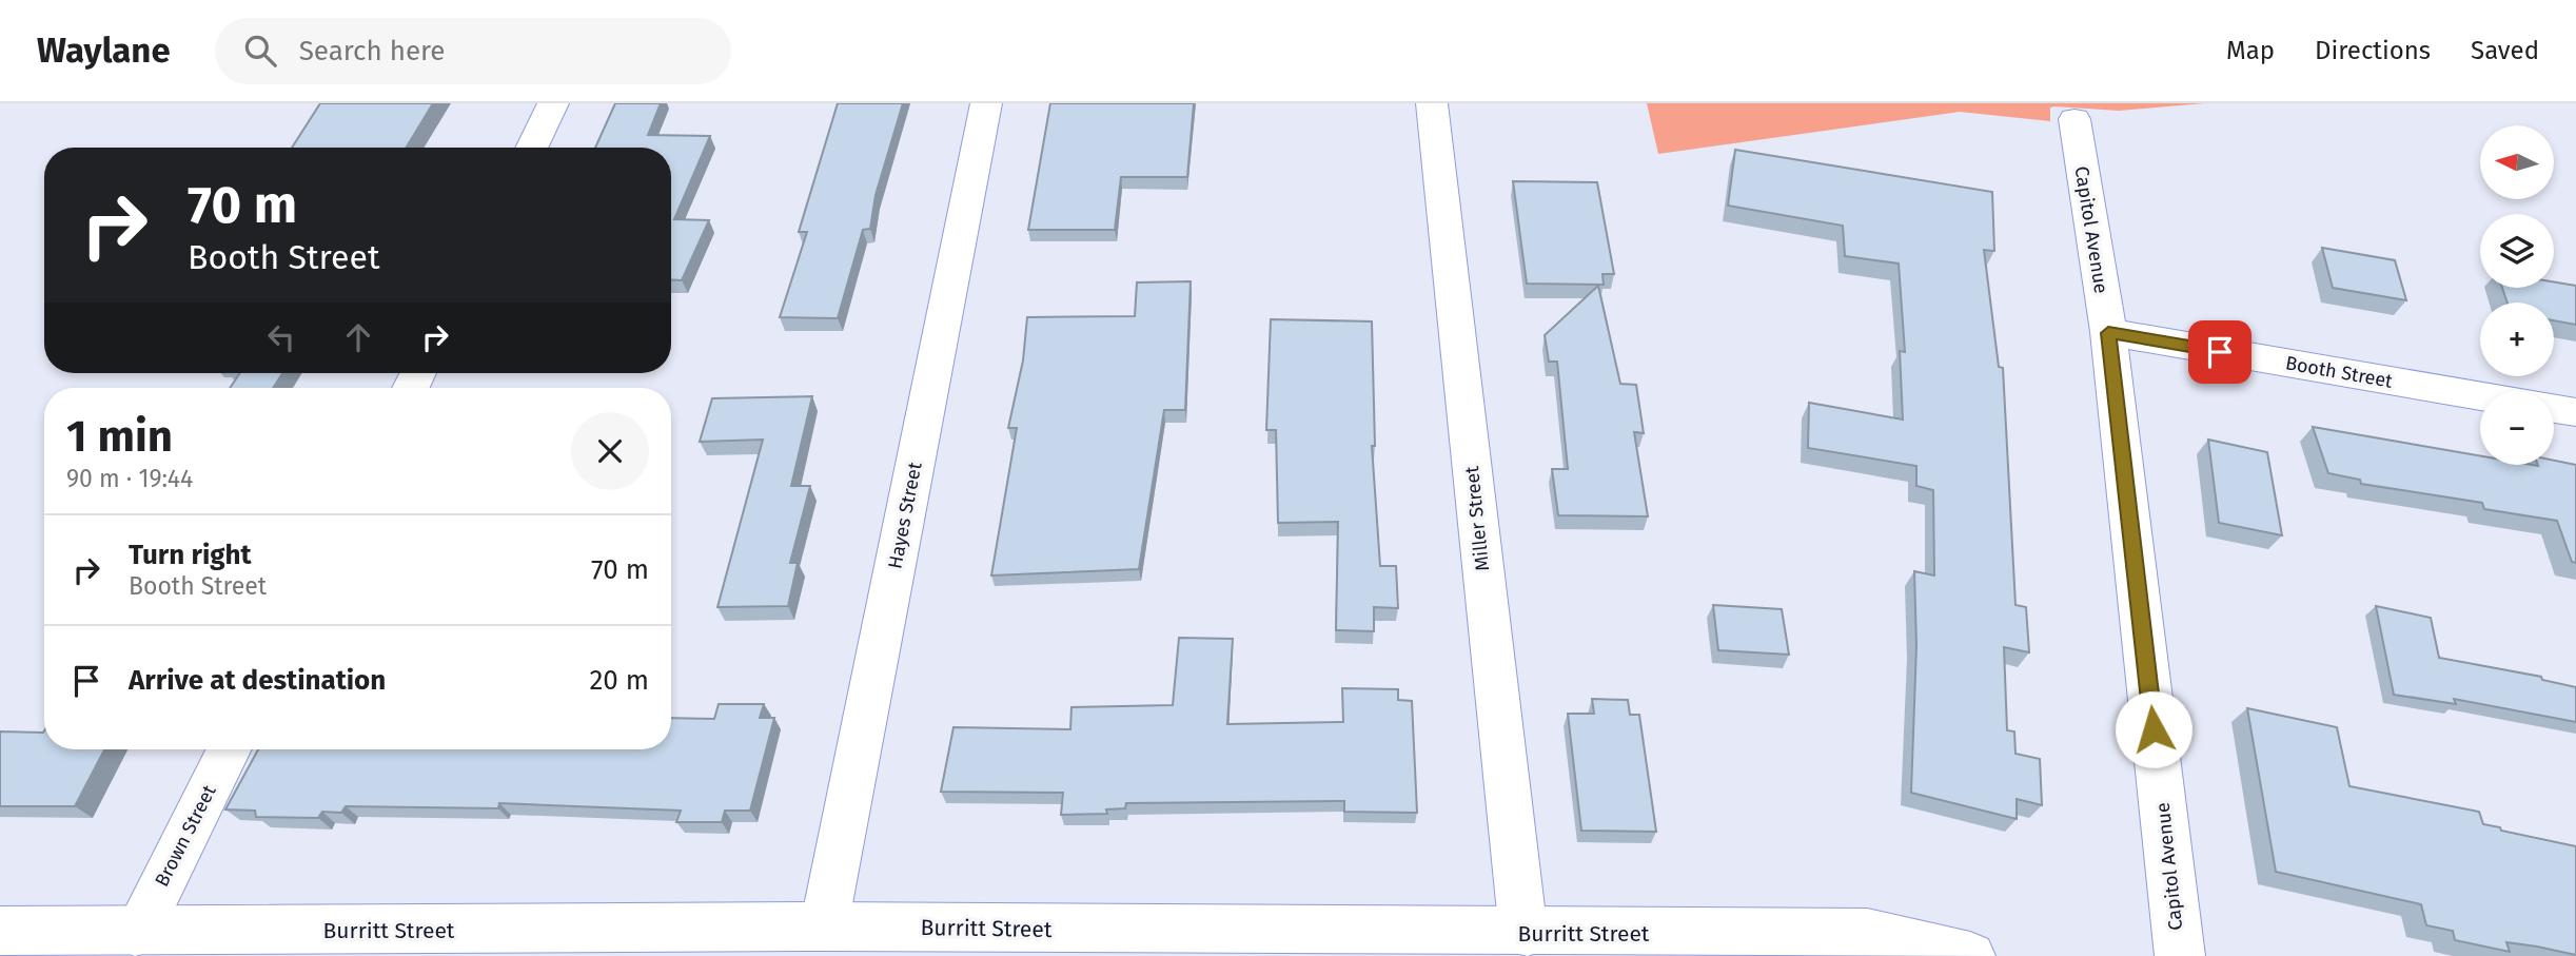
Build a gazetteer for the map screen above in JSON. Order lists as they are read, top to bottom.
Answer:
{
  "streets": {
    "street": [
      "Capitol Avenue",
      "Booth Street",
      "Hayes Street",
      "Miller Street",
      "Brown Street",
      "Burritt Street"
    ]
  },
  "crossings": [
    ["Capitol Avenue", "Booth Street"],
    ["Hayes Street", "Burritt Street"],
    ["Miller Street", "Burritt Street"],
    ["Brown Street", "Burritt Street"]
  ],
  "north": "left",
  "page": {
    "header": "Waylane",
    "search": "Search here",
    "nav": ["Map", "Directions", "Saved"],
    "map_buttons": ["+", "−"],
    "turn": ["70 m", "Booth Street"],
    "heading": ["1 min", "90 m · 19:44"],
    "list": [
      {
        "name": "Turn right",
        "note": "Booth Street",
        "value": "70 m"
      },
      {
        "name": "Arrive at destination",
        "value": "20 m"
      }
    ]
  }
}
